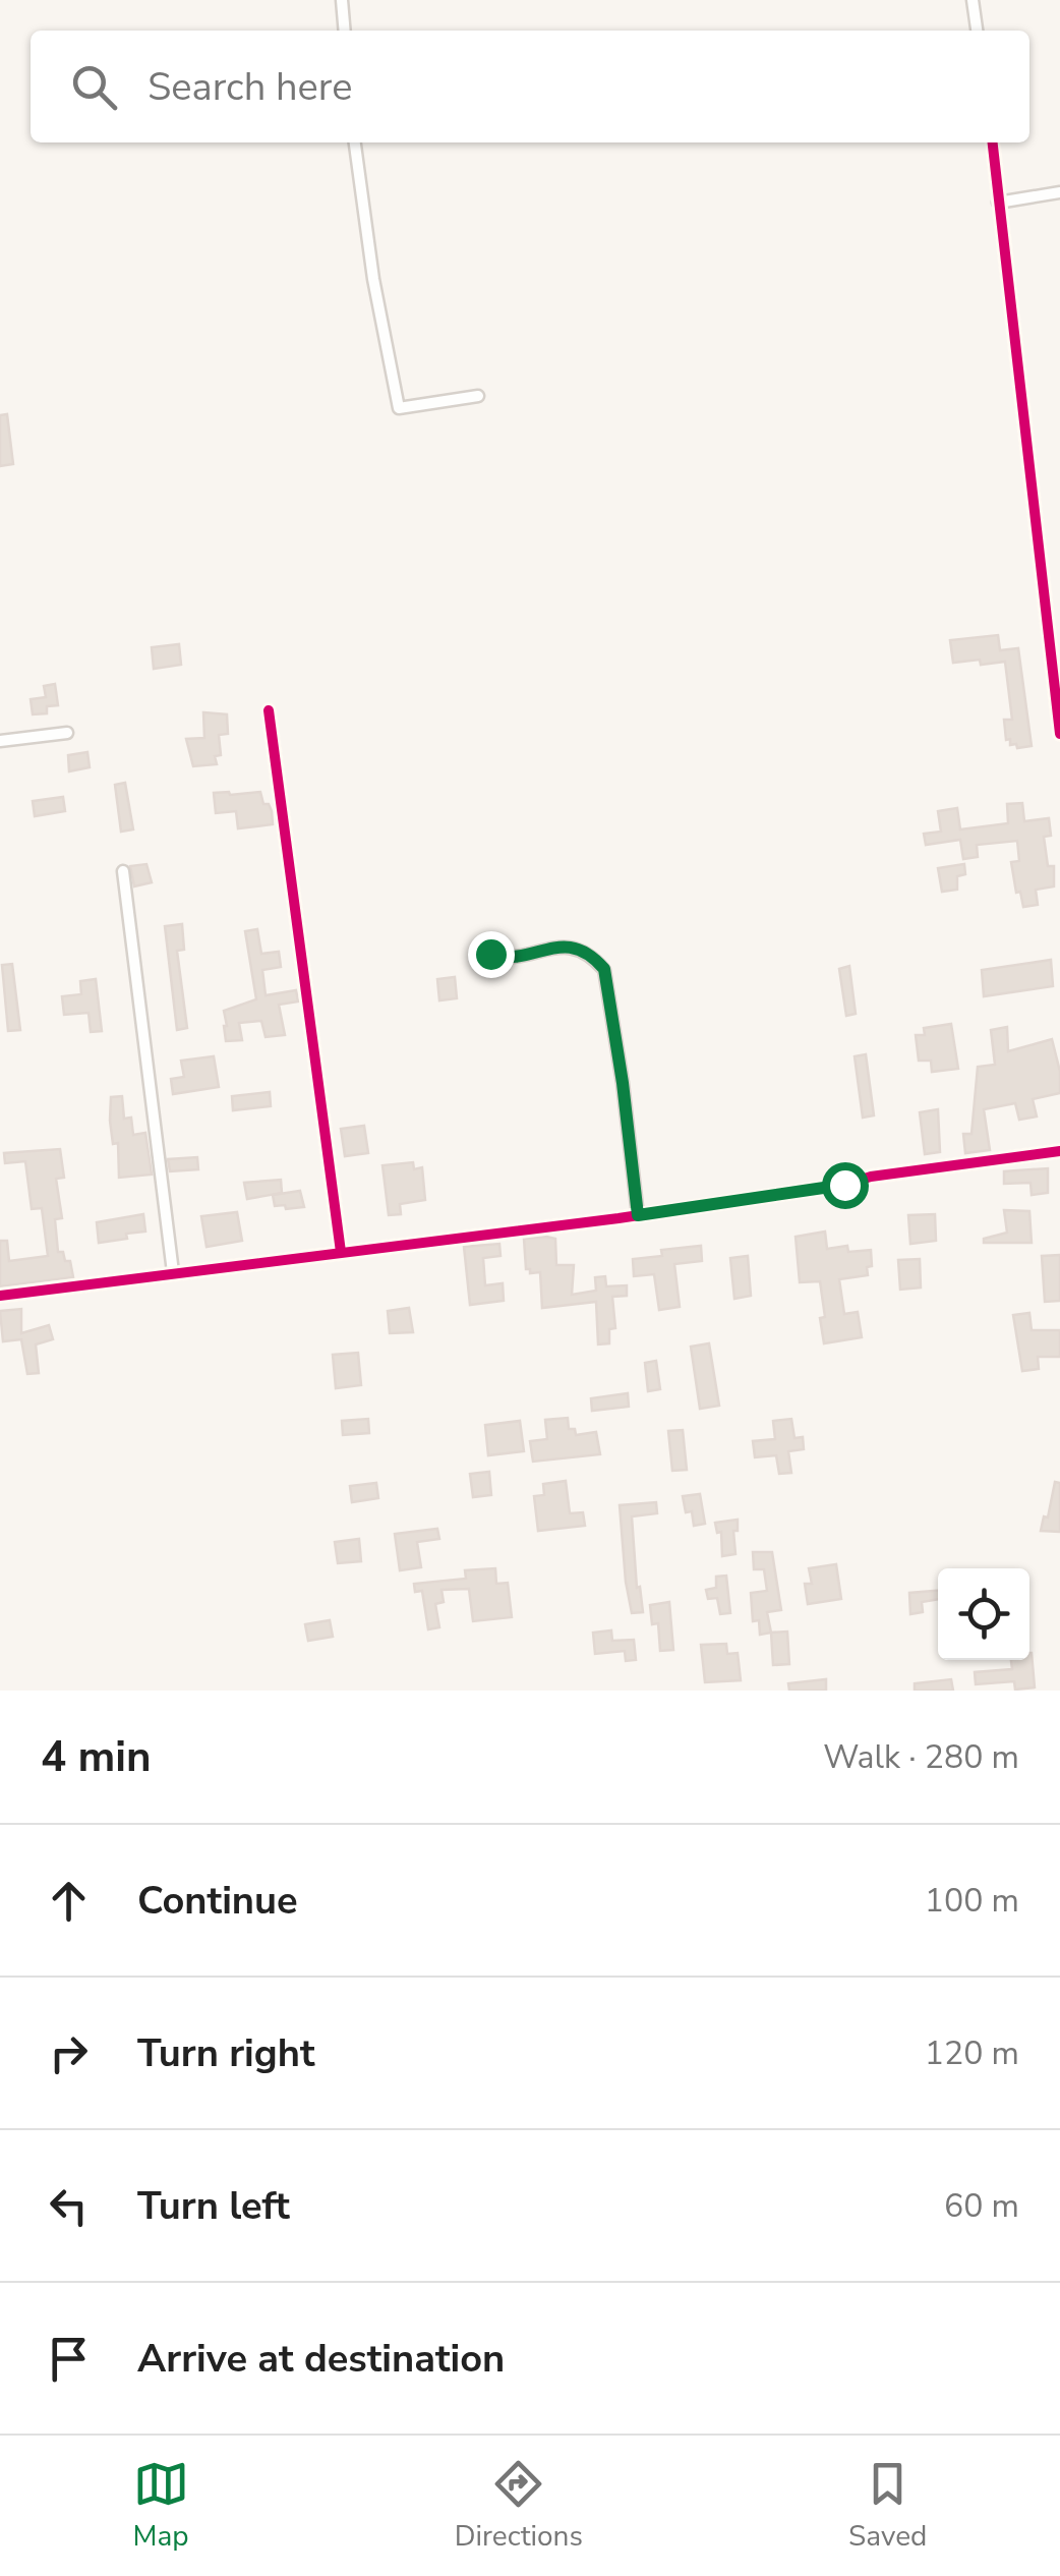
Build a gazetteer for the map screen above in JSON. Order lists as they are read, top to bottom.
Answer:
{
  "page": {
    "search": "Search here",
    "heading": ["4 min", "Walk · 280 m"],
    "list": [
      ["Continue", "100 m"],
      ["Turn right", "120 m"],
      ["Turn left", "60 m"],
      "Arrive at destination"
    ],
    "nav": ["Map", "Directions", "Saved"]
  }
}
